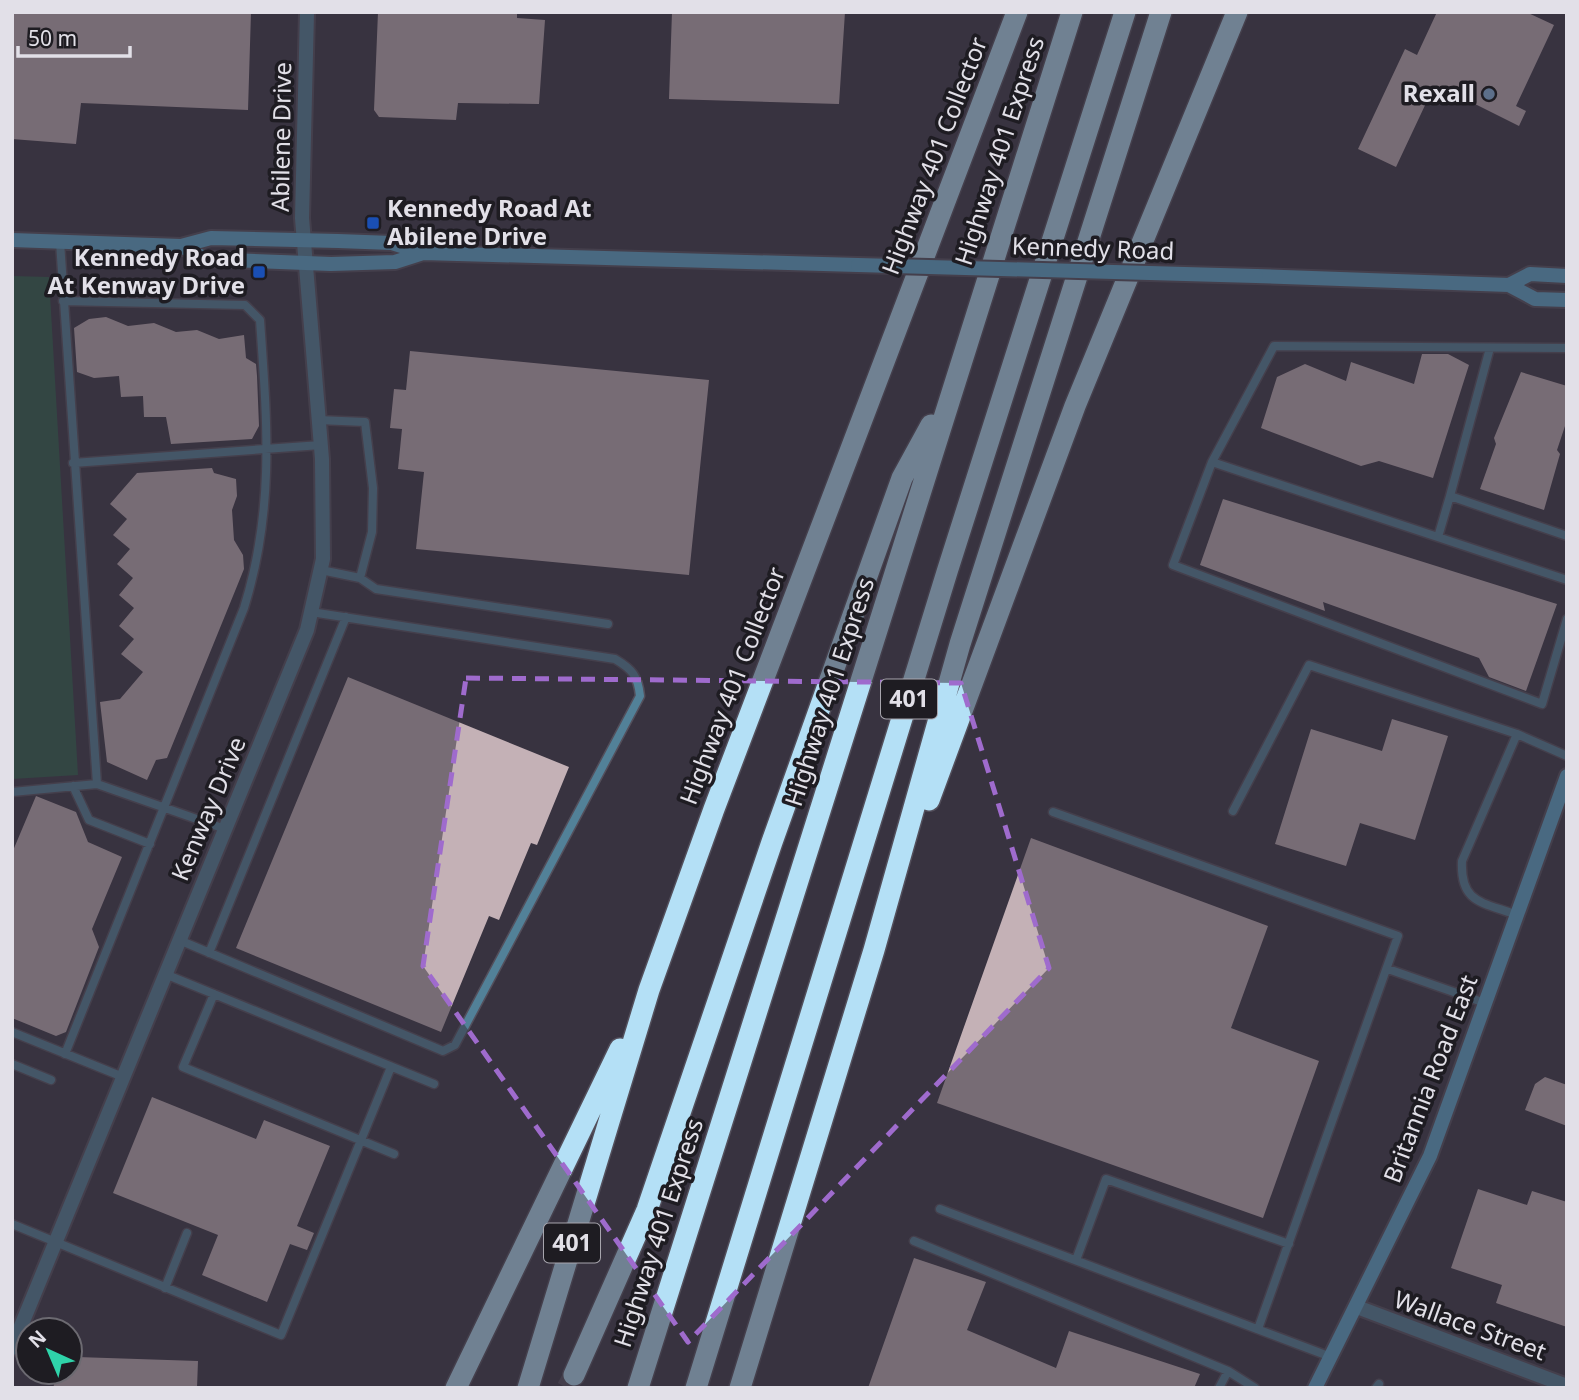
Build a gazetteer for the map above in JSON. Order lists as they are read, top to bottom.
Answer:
{
  "streets": {
    "highway": ["Highway 401 Express", "Highway 401 Collector", "401"],
    "main road": ["Kennedy Road", "Britannia Road East"],
    "street": ["Abilene Drive", "Kenway Drive", "Wallace Street"]
  },
  "crossings": [
    ["Abilene Drive", "Kennedy Road"],
    ["Abilene Drive", "Kenway Drive"],
    ["Kennedy Road", "Kenway Drive"],
    ["Britannia Road East", "Wallace Street"]
  ],
  "places": {
    "other": ["Rexall"],
    "transit": ["Kennedy Road At Abilene Drive", "Kennedy Road At Kenway Drive"]
  },
  "scale_bar": "50 m",
  "north": "top left"
}
